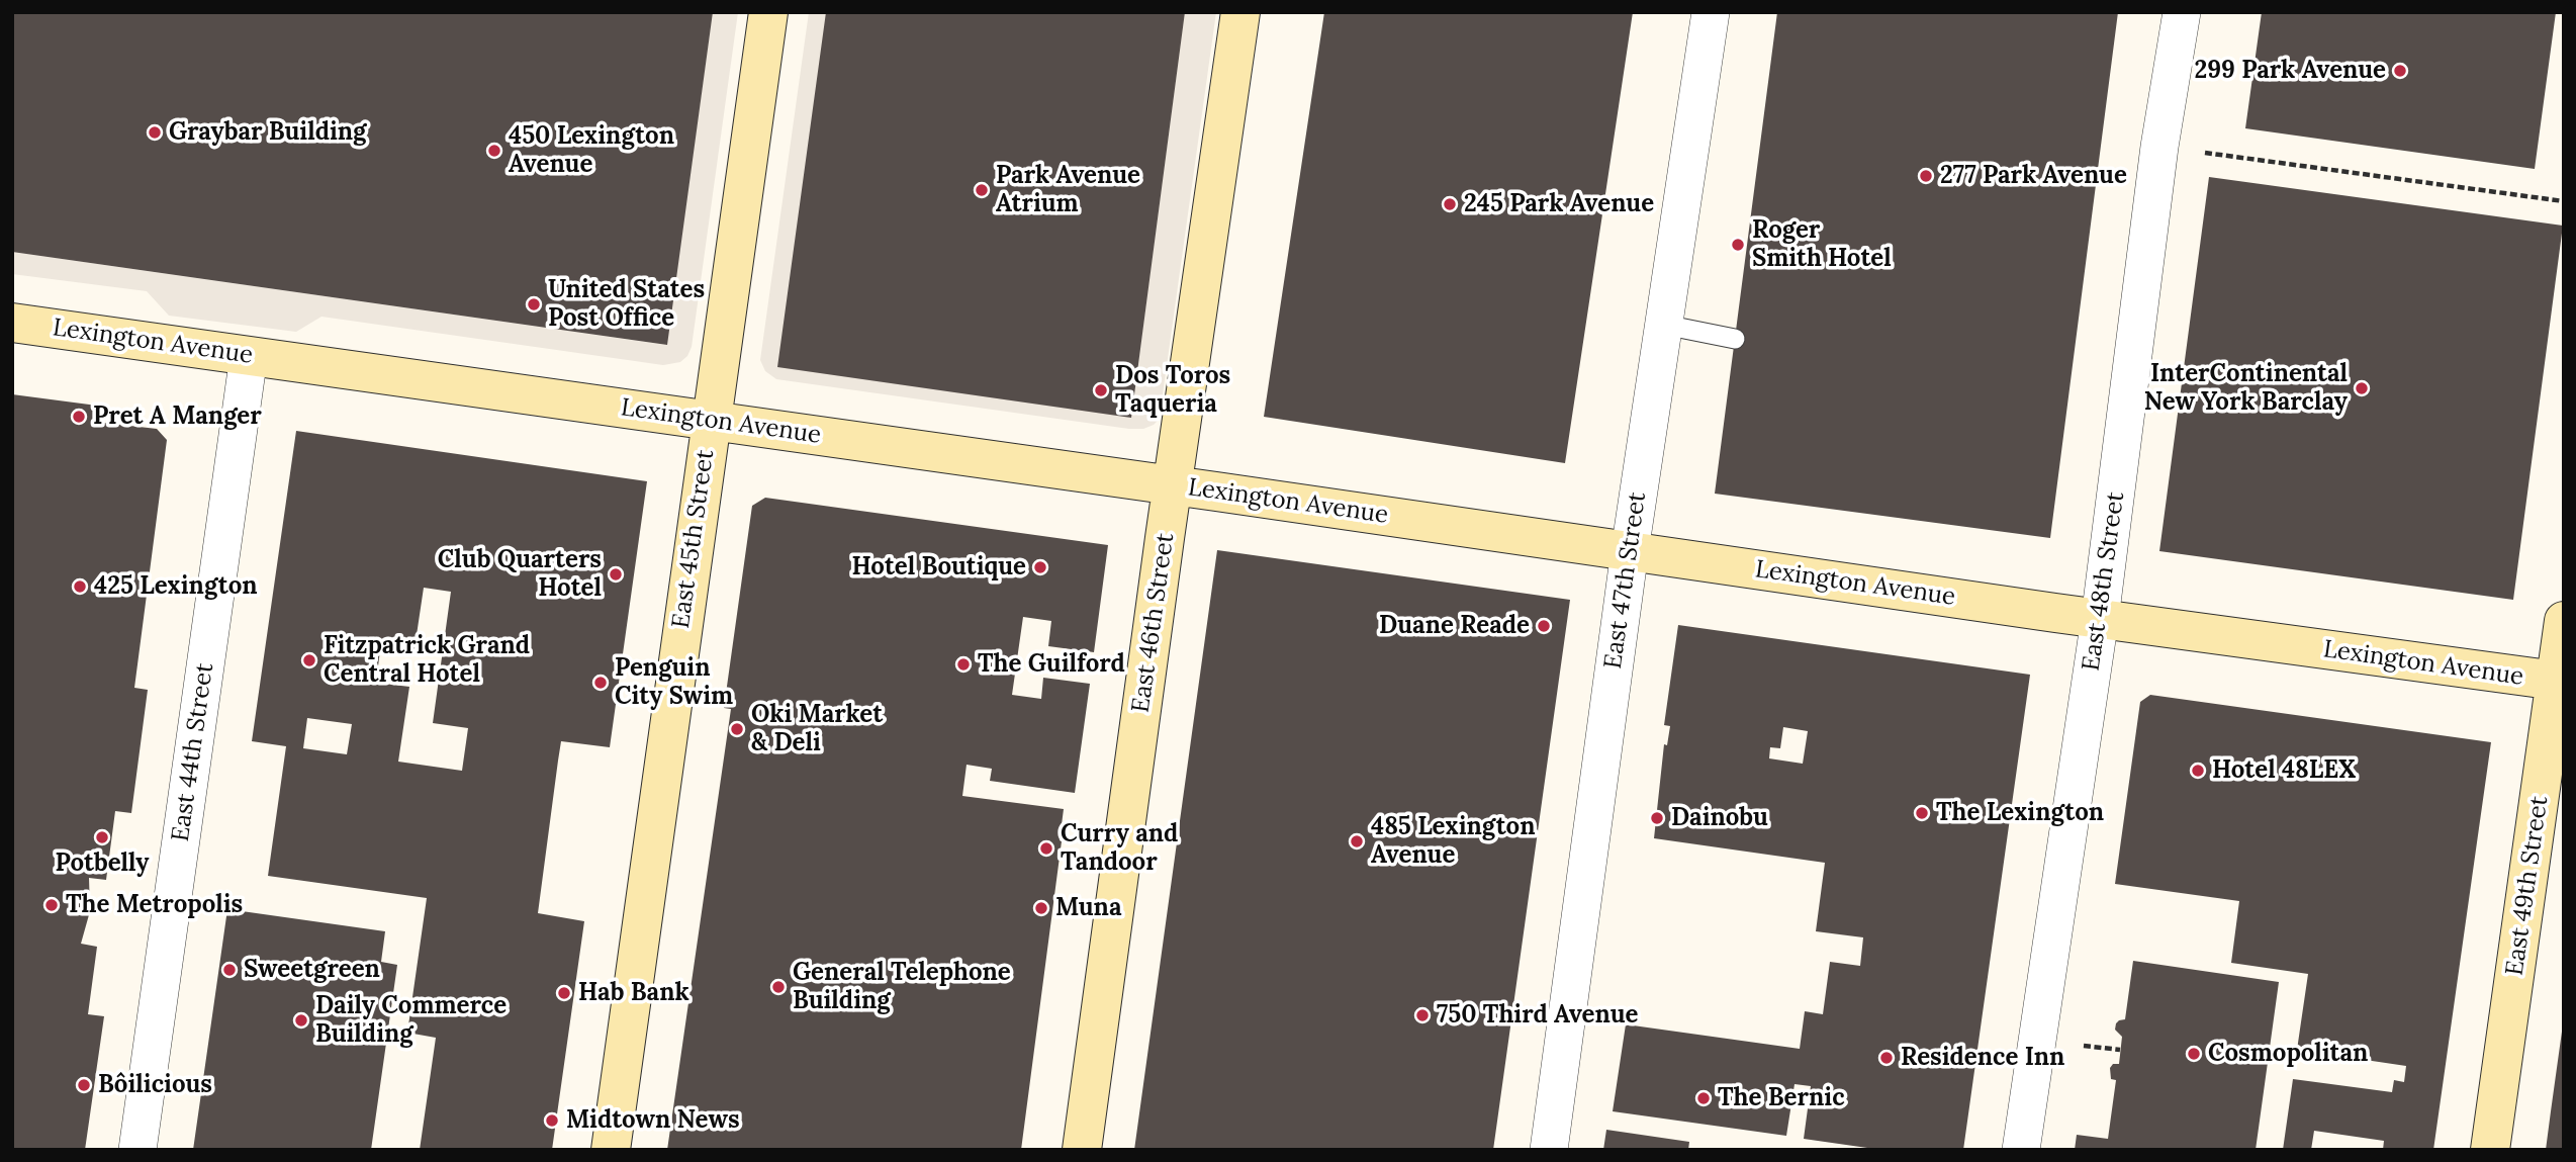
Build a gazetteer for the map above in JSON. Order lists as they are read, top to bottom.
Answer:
{
  "streets": {
    "main road": [
      "Lexington Avenue",
      "East 45th Street",
      "East 46th Street",
      "East 49th Street"
    ],
    "street": ["East 47th Street", "East 48th Street", "East 44th Street"]
  },
  "crossings": [
    ["Lexington Avenue", "East 45th Street"],
    ["Lexington Avenue", "East 47th Street"],
    ["Lexington Avenue", "East 48th Street"],
    ["Lexington Avenue", "East 46th Street"],
    ["Lexington Avenue", "East 44th Street"],
    ["Lexington Avenue", "East 49th Street"]
  ],
  "places": [
    "299 Park Avenue",
    "Graybar Building",
    "450 Lexington Avenue",
    "277 Park Avenue",
    "Park Avenue Atrium",
    "245 Park Avenue",
    "Roger Smith Hotel",
    "United States Post Office",
    "InterContinental New York Barclay",
    "Dos Toros Taqueria",
    "Pret A Manger",
    "Hotel Boutique",
    "Club Quarters Hotel",
    "425 Lexington",
    "Duane Reade",
    "Fitzpatrick Grand Central Hotel",
    "The Guilford",
    "Penguin City Swim",
    "Oki Market & Deli",
    "Hotel 48LEX",
    "The Lexington",
    "Dainobu",
    "Potbelly",
    "485 Lexington Avenue",
    "Curry and Tandoor",
    "The Metropolis",
    "Muna",
    "Sweetgreen",
    "General Telephone Building",
    "Hab Bank",
    "750 Third Avenue",
    "Daily Commerce Building",
    "Cosmopolitan",
    "Residence Inn",
    "Bôilicious",
    "The Bernic",
    "Midtown News"
  ]
}
